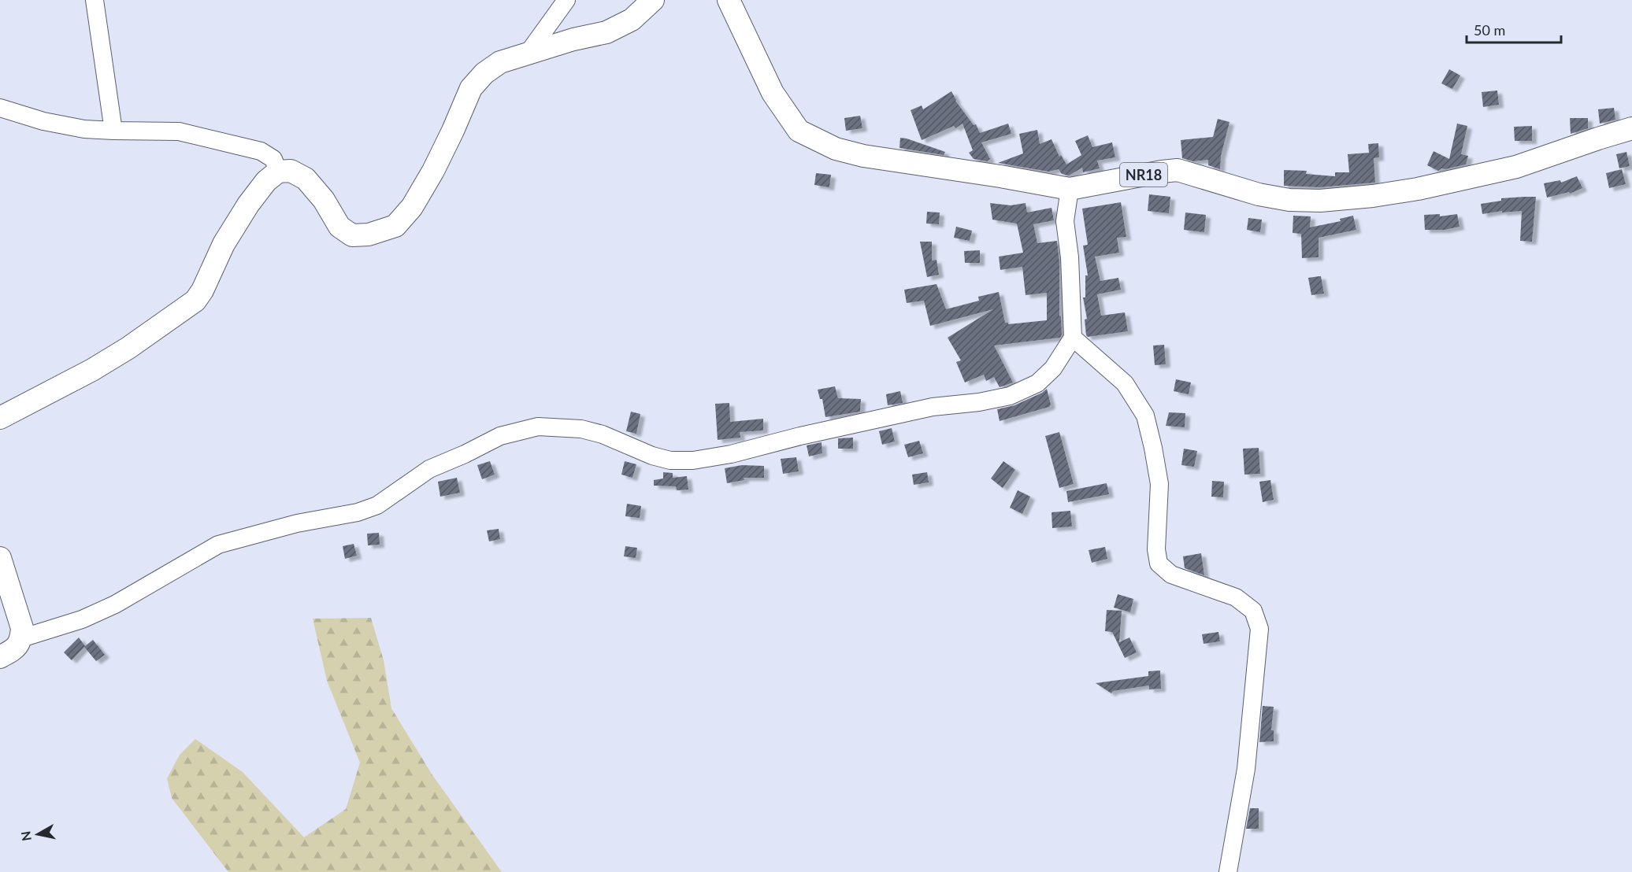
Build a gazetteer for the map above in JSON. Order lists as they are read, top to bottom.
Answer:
{
  "streets": {
    "main road": ["NR18"]
  },
  "scale_bar": "50 m",
  "north": "left"
}
